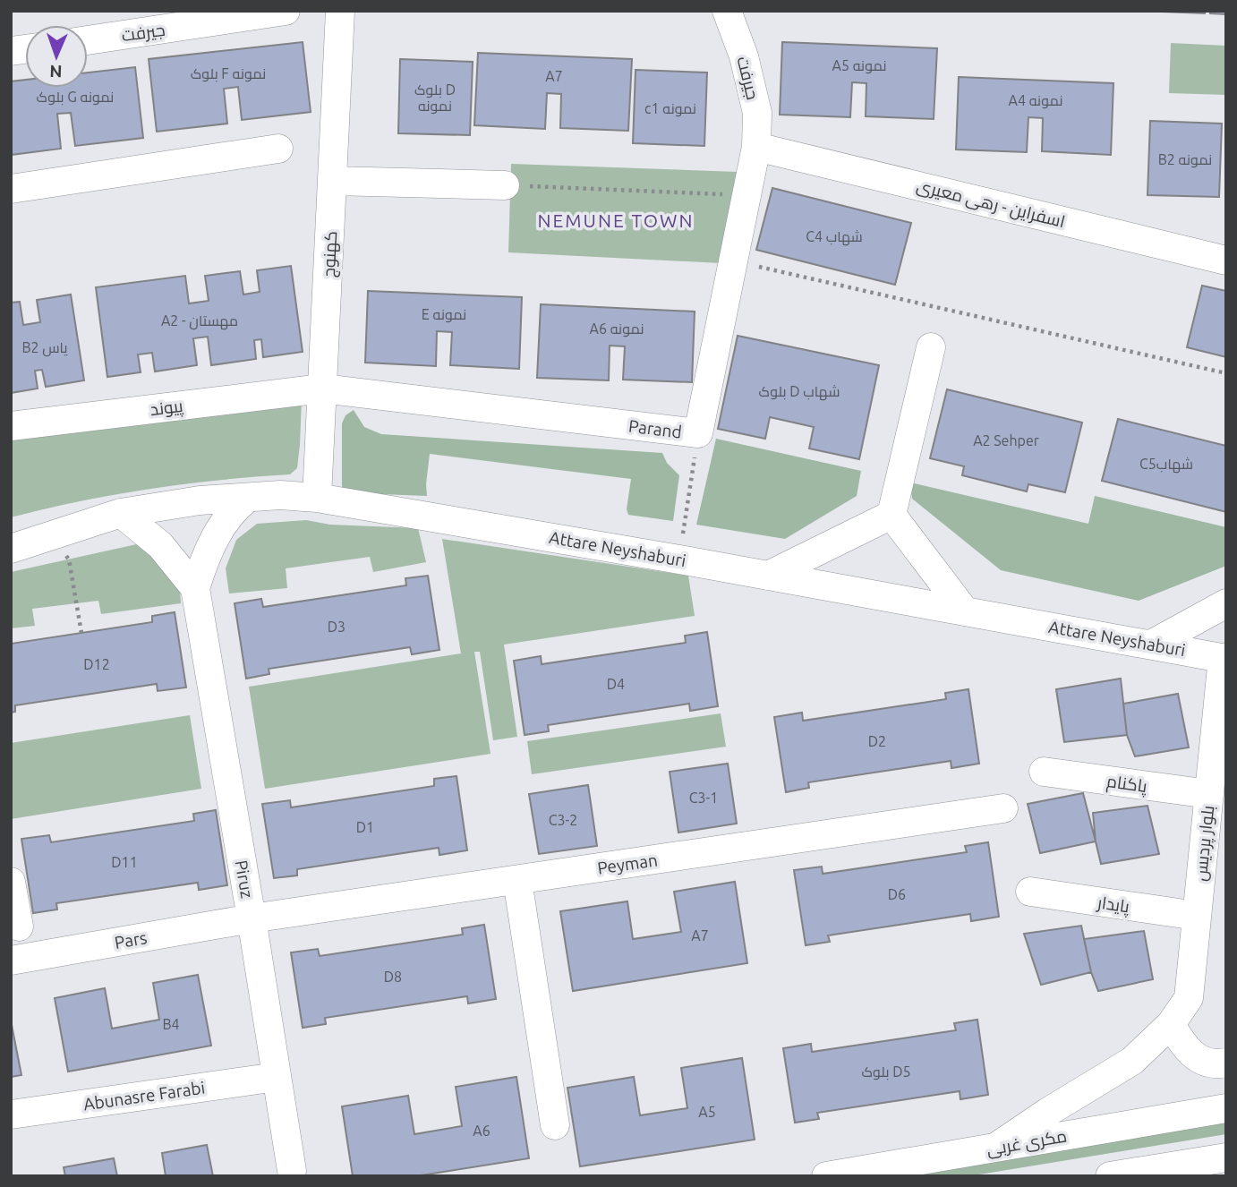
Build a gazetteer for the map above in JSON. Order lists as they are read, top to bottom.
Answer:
{
  "streets": {
    "street": [
      "جيرفت",
      "جیرفت",
      "اسفراين - رهی معیری",
      "كهنوج",
      "پیوند",
      "Parand",
      "Attare Neyshaburi",
      "پاکنام",
      "بلوار پردیس",
      "Peyman",
      "Piruz",
      "پایدار",
      "Pars",
      "Abunasre Farabi",
      "مکری غربی"
    ]
  },
  "crossings": [
    ["جیرفت", "اسفراين - رهی معیری"],
    ["جیرفت", "Parand"],
    ["اسفراين - رهی معیری", "Parand"],
    ["كهنوج", "پیوند"],
    ["كهنوج", "Parand"],
    ["كهنوج", "Attare Neyshaburi"],
    ["پیوند", "Parand"],
    ["Attare Neyshaburi", "بلوار پردیس"],
    ["Attare Neyshaburi", "Piruz"],
    ["پاکنام", "بلوار پردیس"],
    ["بلوار پردیس", "پایدار"],
    ["بلوار پردیس", "مکری غربی"],
    ["Peyman", "Piruz"],
    ["Peyman", "Pars"],
    ["Piruz", "Pars"],
    ["Piruz", "Abunasre Farabi"]
  ],
  "districts": ["NEMUNE TOWN"],
  "house_numbers": [
    "A5 نمونه",
    "بلوک F نمونه",
    "A7",
    "بلوک D نمونه",
    "بلوک G نمونه",
    "A4 نمونه",
    "c1 نمونه",
    "B2 نمونه",
    "C4 شهاب",
    "E نمونه",
    "A2 - مهستان",
    "A6 نمونه",
    "B2 یاس",
    "بلوک D شهاب",
    "A2 Sehper",
    "C5شهاب",
    "D3",
    "D12",
    "D4",
    "D2",
    "C3-1",
    "C3-2",
    "D1",
    "D11",
    "D6",
    "A7",
    "D8",
    "B4",
    "بلوک D5",
    "A5",
    "A6"
  ],
  "north": "bottom"
}
